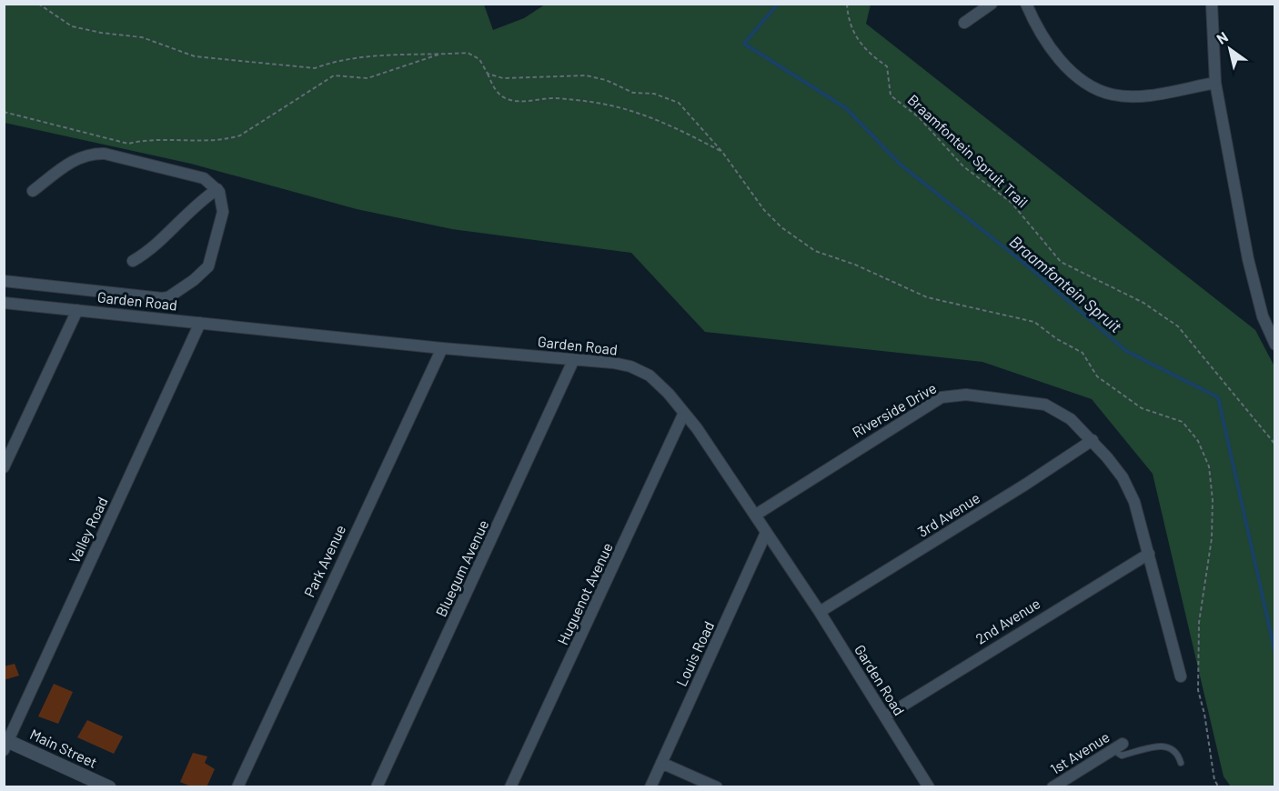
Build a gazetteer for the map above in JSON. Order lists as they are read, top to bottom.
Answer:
{
  "streets": {
    "street": [
      "Garden Road",
      "Riverside Drive",
      "3rd Avenue",
      "Valley Road",
      "Park Avenue",
      "Bluegum Avenue",
      "Huguenot Avenue",
      "2nd Avenue",
      "Louis Road",
      "Main Street",
      "1st Avenue"
    ],
    "path": ["Braamfontein Spruit Trail"]
  },
  "crossings": [
    ["Garden Road", "Riverside Drive"],
    ["Garden Road", "3rd Avenue"],
    ["Garden Road", "Valley Road"],
    ["Garden Road", "Park Avenue"],
    ["Garden Road", "Bluegum Avenue"],
    ["Garden Road", "Huguenot Avenue"],
    ["Garden Road", "2nd Avenue"],
    ["Garden Road", "Louis Road"],
    ["Riverside Drive", "3rd Avenue"],
    ["Riverside Drive", "2nd Avenue"],
    ["Valley Road", "Main Street"]
  ],
  "water": ["Braamfontein Spruit"],
  "north": "top left"
}
